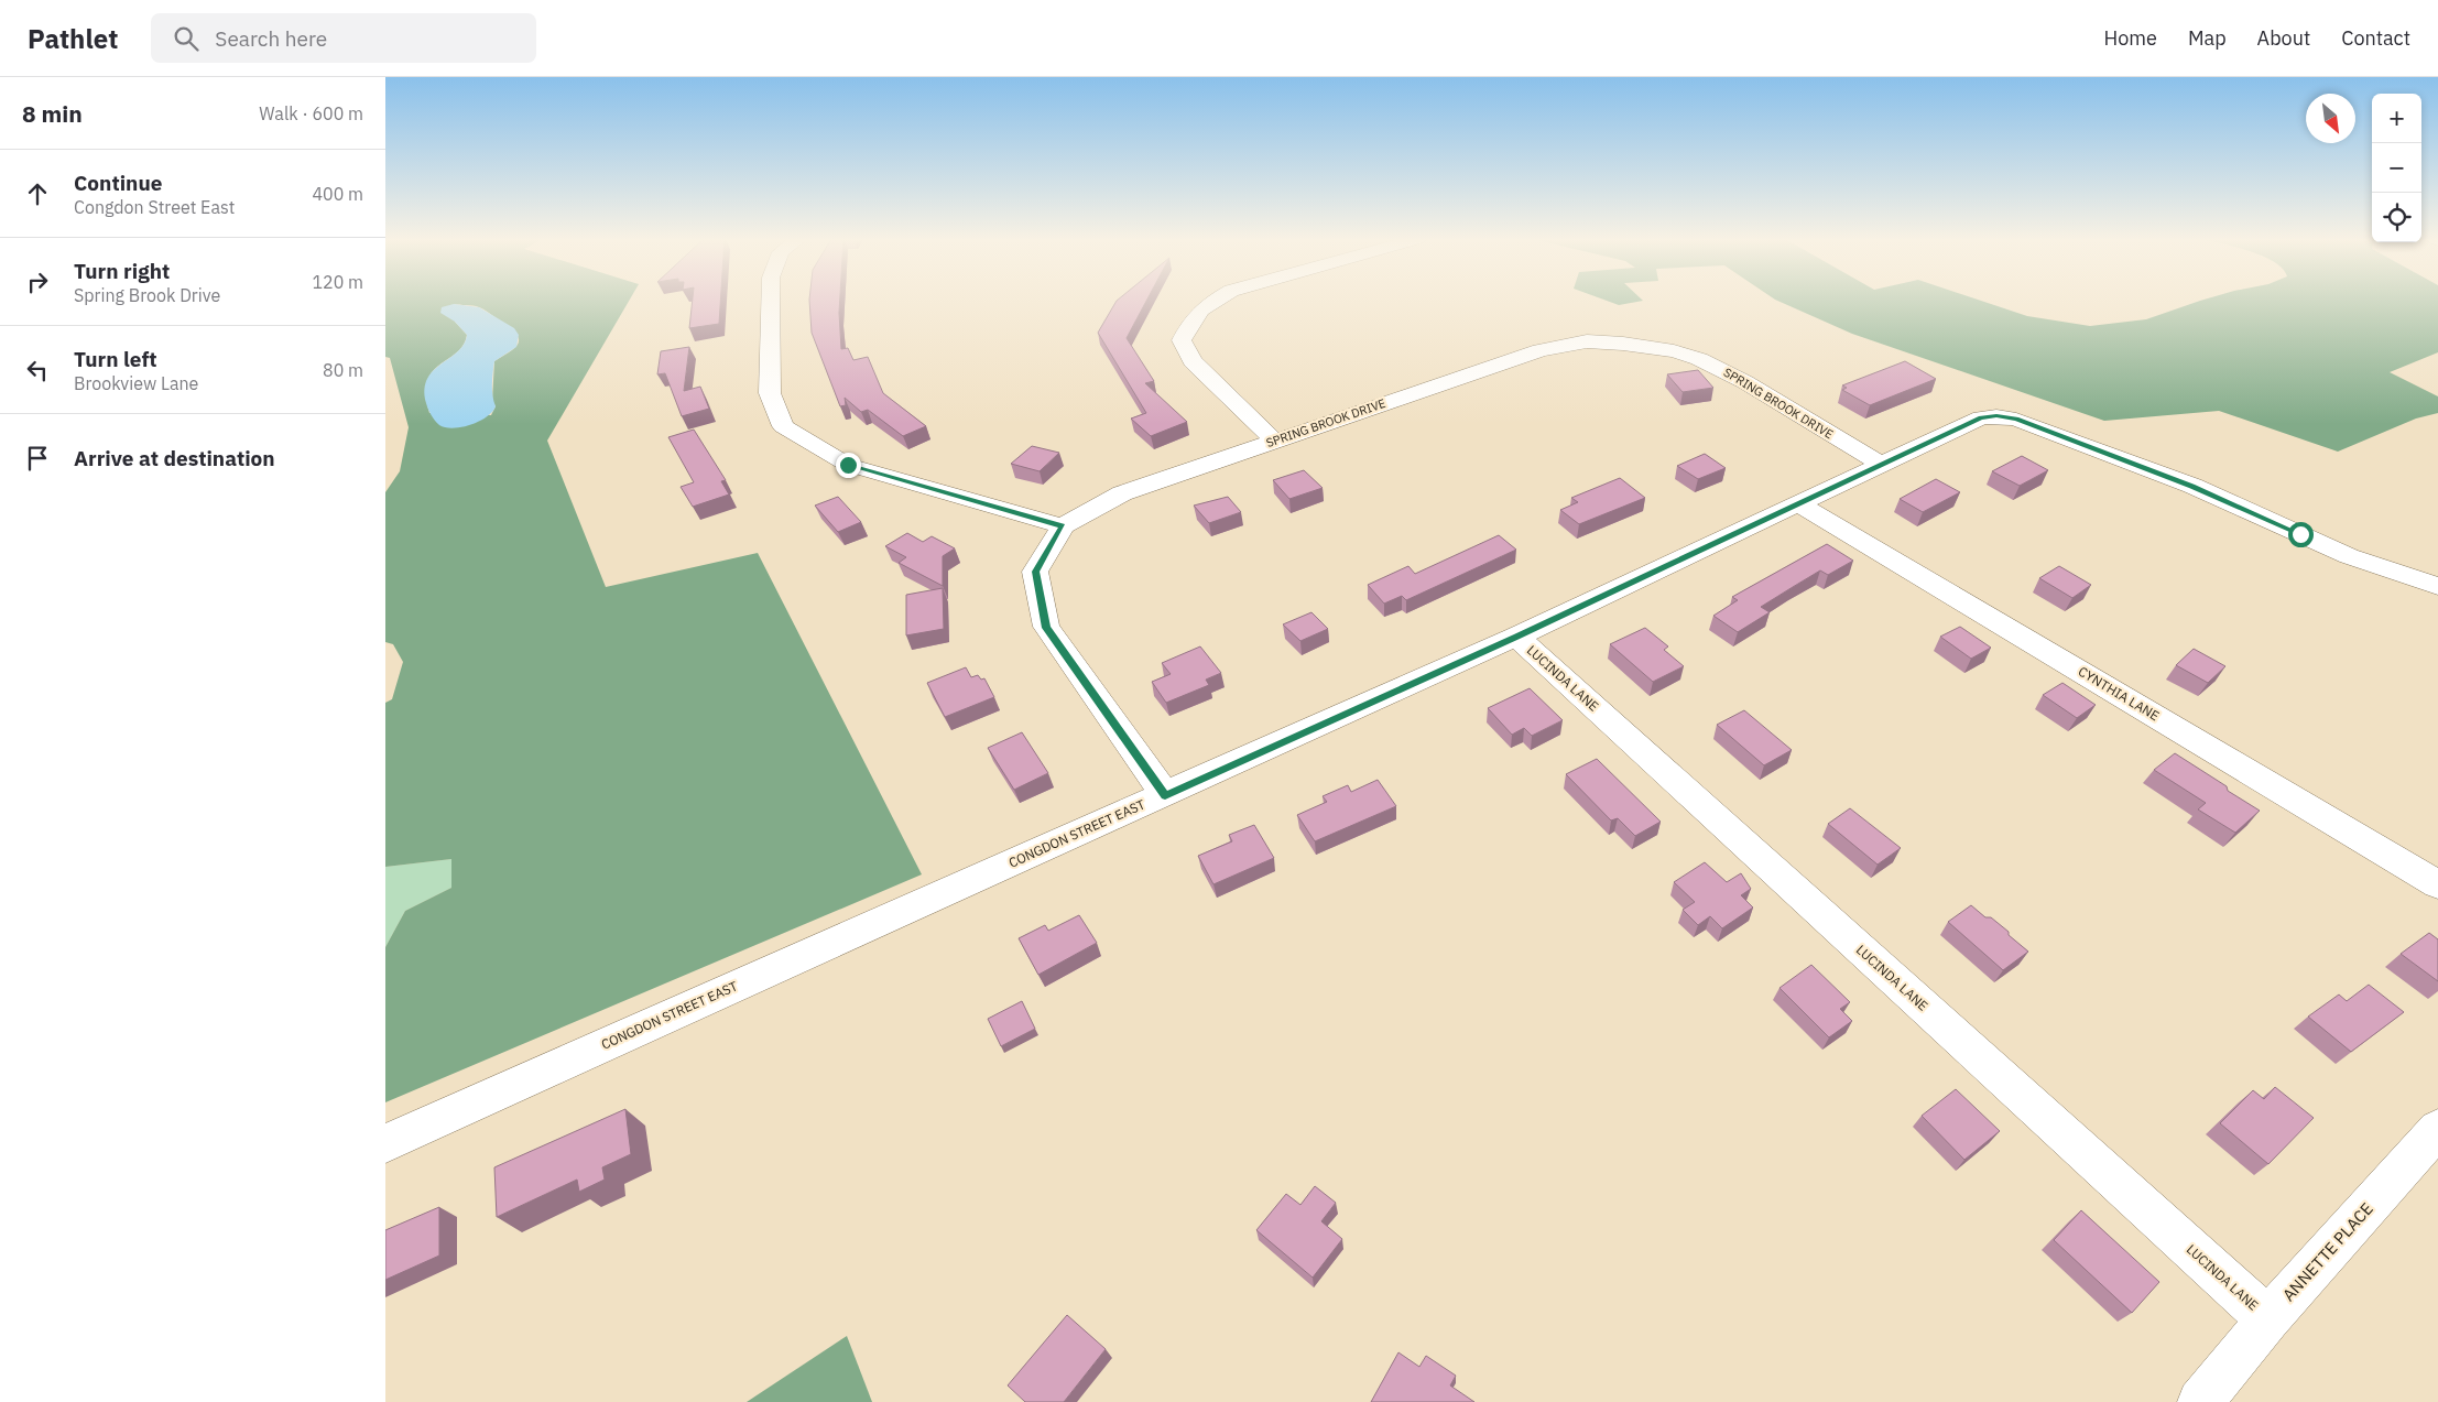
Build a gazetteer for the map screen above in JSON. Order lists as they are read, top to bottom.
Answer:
{
  "streets": {
    "street": [
      "SPRING BROOK DRIVE",
      "LUCINDA LANE",
      "CYNTHIA LANE",
      "CONGDON STREET EAST",
      "ANNETTE PLACE"
    ]
  },
  "crossings": [
    ["SPRING BROOK DRIVE", "CONGDON STREET EAST"],
    ["LUCINDA LANE", "CONGDON STREET EAST"],
    ["LUCINDA LANE", "ANNETTE PLACE"],
    ["CYNTHIA LANE", "CONGDON STREET EAST"]
  ],
  "north": "bottom right",
  "page": {
    "header": "Pathlet",
    "search": "Search here",
    "nav": [
      "Home",
      "Map",
      "About",
      "Contact"
    ],
    "heading": ["8 min", "Walk · 600 m"],
    "map_buttons": ["+", "−"],
    "list": [
      ["Continue", "Congdon Street East", "400 m"],
      ["Turn right", "Spring Brook Drive", "120 m"],
      ["Turn left", "Brookview Lane", "80 m"],
      "Arrive at destination"
    ]
  }
}
